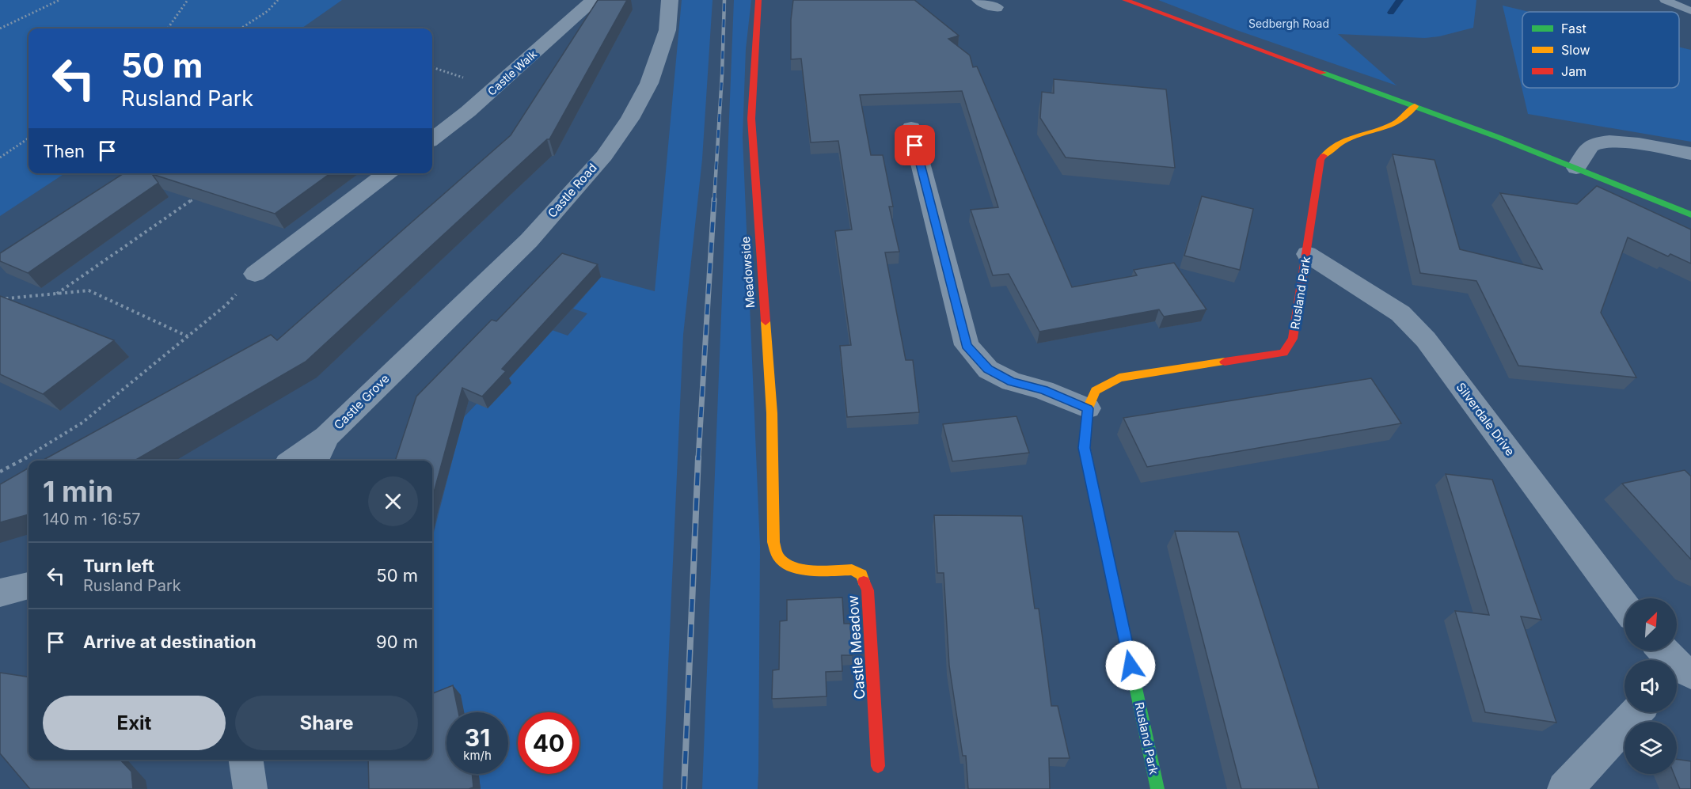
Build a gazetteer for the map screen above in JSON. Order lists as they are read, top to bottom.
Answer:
{
  "streets": {
    "main road": ["Meadowside", "Rusland Park", "Castle Meadow"],
    "street": [
      "Castle Walk",
      "Castle Road",
      "Castle Grove",
      "Silverdale Drive"
    ]
  },
  "crossings": [
    ["Castle Road", "Castle Grove"],
    ["Meadowside", "Castle Meadow"],
    ["Rusland Park", "Silverdale Drive"]
  ],
  "parks": ["Sedbergh Road"],
  "legend": ["Fast", "Slow", "Jam"],
  "north": "top right",
  "page": {
    "turn": ["50 m", "Rusland Park"],
    "then": "Then",
    "heading": ["1 min", "140 m · 16:57"],
    "list": [
      {
        "name": "Turn left",
        "note": "Rusland Park",
        "value": "50 m"
      },
      {
        "name": "Arrive at destination",
        "value": "90 m"
      }
    ],
    "buttons": ["Exit", "Share"],
    "speed": "31 km/h",
    "limit": "40"
  }
}
